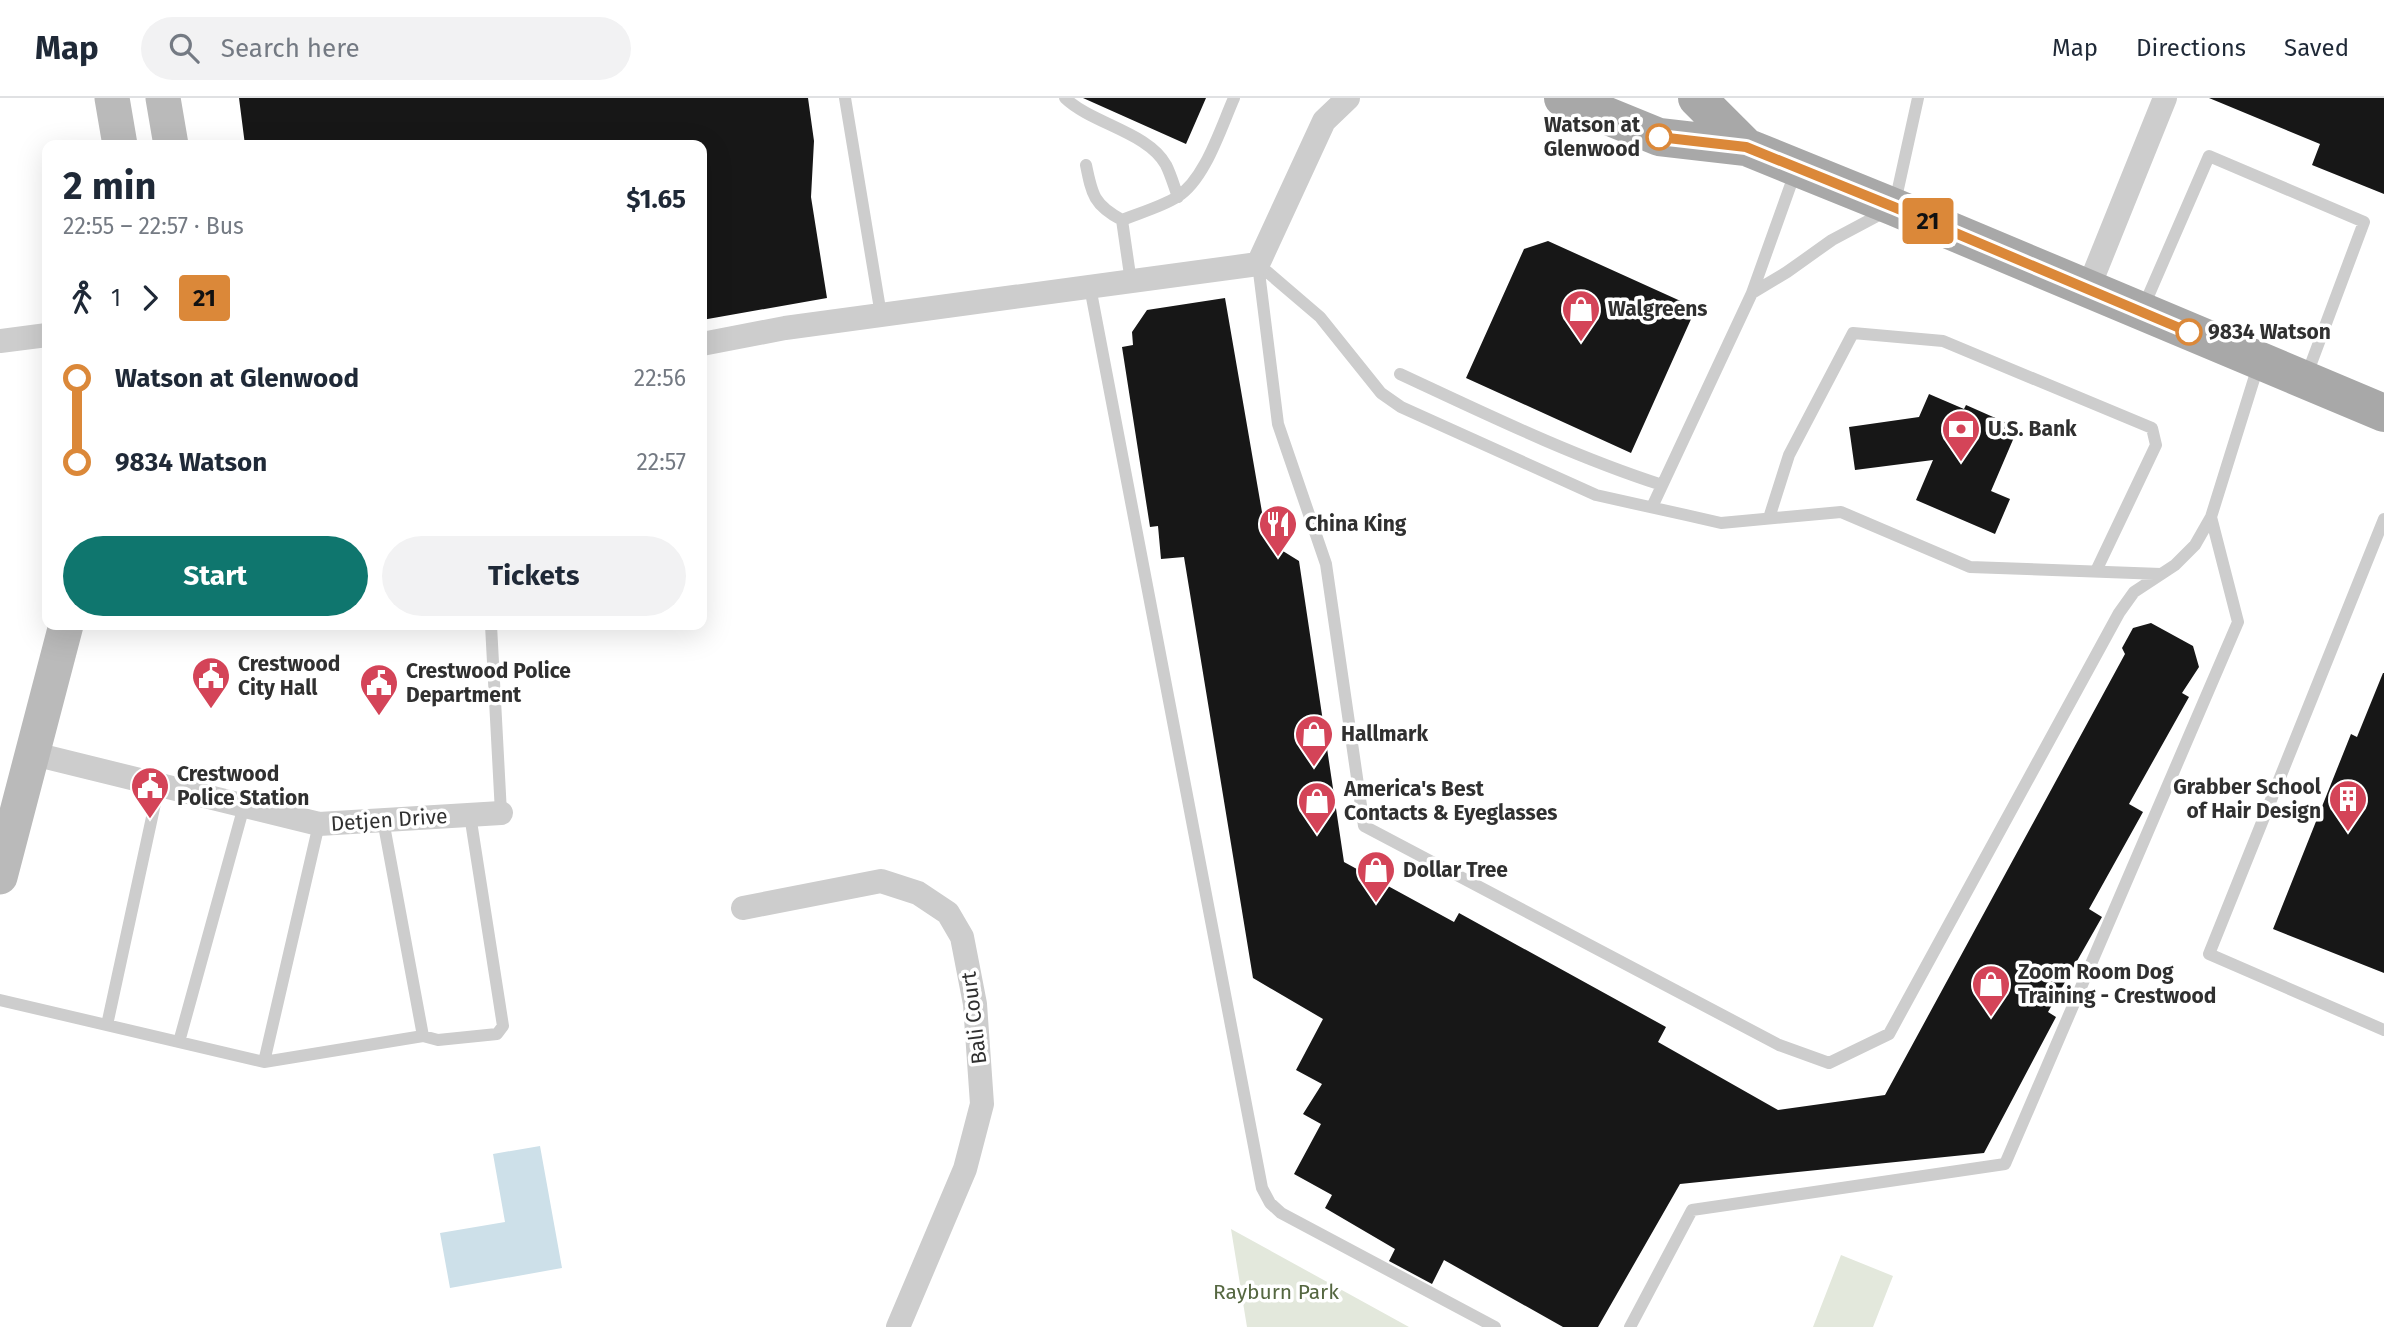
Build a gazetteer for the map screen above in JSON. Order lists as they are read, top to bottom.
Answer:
{
  "streets": {
    "street": ["Detjen Drive", "Bali Court"]
  },
  "parks": ["Rayburn Park"],
  "places": {
    "other": ["Watson at Glenwood", "9834 Watson"],
    "shop": [
      "Walgreens",
      "Hallmark",
      "America's Best Contacts & Eyeglasses",
      "Dollar Tree",
      "Zoom Room Dog Training - Crestwood"
    ],
    "bank": ["U.S. Bank"],
    "restaurant": ["China King"],
    "public building": ["Crestwood City Hall", "Crestwood Police Department", "Crestwood Police Station"],
    "building": ["Grabber School of Hair Design"]
  },
  "lines": ["bus line 21"],
  "page": {
    "header": "Map",
    "search": "Search here",
    "nav": ["Map", "Directions", "Saved"],
    "on_map": "21",
    "heading": ["2 min", "22:55 – 22:57 · Bus", "$1.65"],
    "legs": ["1", "21"],
    "list": [
      {
        "name": "Watson at Glenwood",
        "value": "22:56"
      },
      {
        "name": "9834 Watson",
        "value": "22:57"
      }
    ],
    "buttons": ["Start", "Tickets"]
  }
}
